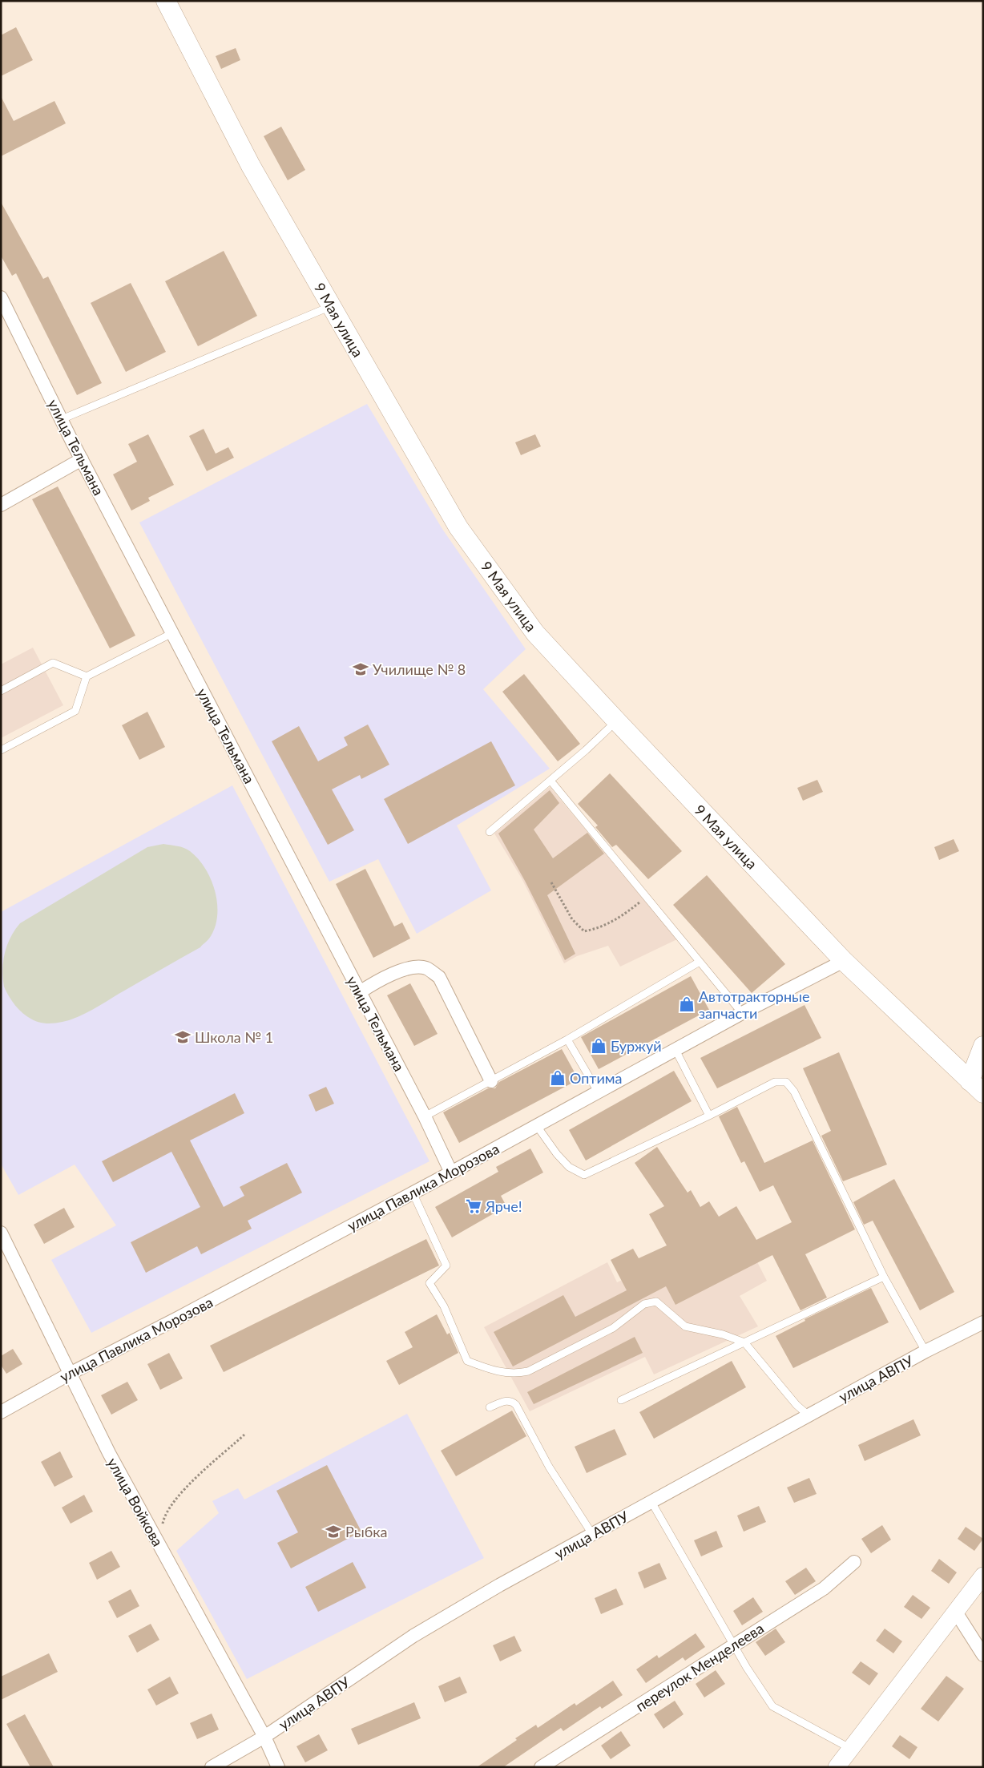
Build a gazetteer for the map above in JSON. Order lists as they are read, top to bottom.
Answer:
{
  "streets": {
    "main road": ["9 Мая улица"],
    "street": [
      "улица Тельмана",
      "улица Павлика Морозова",
      "улица АВПУ",
      "улица Войкова",
      "переулок Менделеева"
    ]
  },
  "crossings": [
    ["9 Мая улица", "улица Павлика Морозова"],
    ["улица Тельмана", "улица Павлика Морозова"],
    ["улица Павлика Морозова", "улица Войкова"],
    ["улица АВПУ", "улица Войкова"]
  ],
  "places": {
    "school or university": ["Училище № 8", "Школа № 1", "Рыбка"],
    "shop": ["Автотракторные запчасти", "Буржуй", "Оптима"],
    "supermarket": ["Ярче!"]
  }
}
